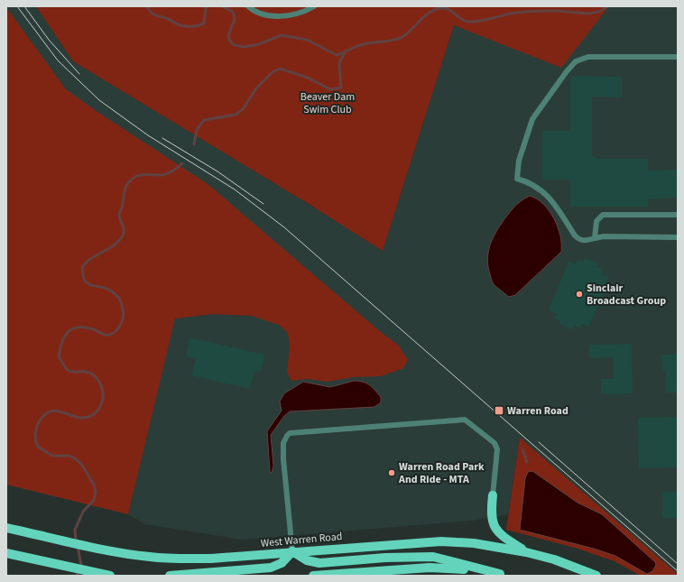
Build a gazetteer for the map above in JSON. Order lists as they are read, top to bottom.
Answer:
{
  "streets": {
    "main road": ["West Warren Road"]
  },
  "parks": ["Beaver Dam Swim Club"],
  "places": {
    "other": ["Sinclair Broadcast Group", "Warren Road Park And Ride - MTA"],
    "transit": ["Warren Road"]
  }
}
